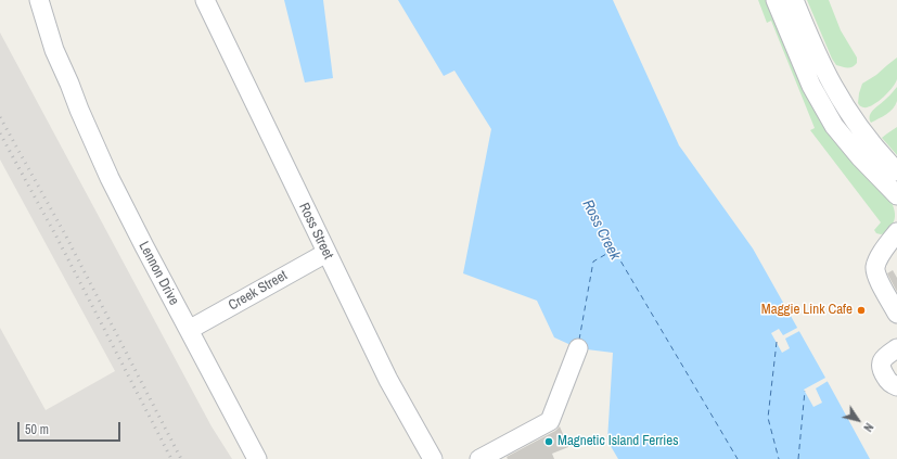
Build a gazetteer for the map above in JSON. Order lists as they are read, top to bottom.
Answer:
{
  "streets": {
    "street": ["Ross Street", "Lennon Drive", "Creek Street"]
  },
  "crossings": [
    ["Ross Street", "Creek Street"],
    ["Lennon Drive", "Creek Street"]
  ],
  "water": ["Ross Creek"],
  "places": ["Maggie Link Cafe", "Magnetic Island Ferries"],
  "scale_bar": "50 m",
  "north": "bottom right"
}
